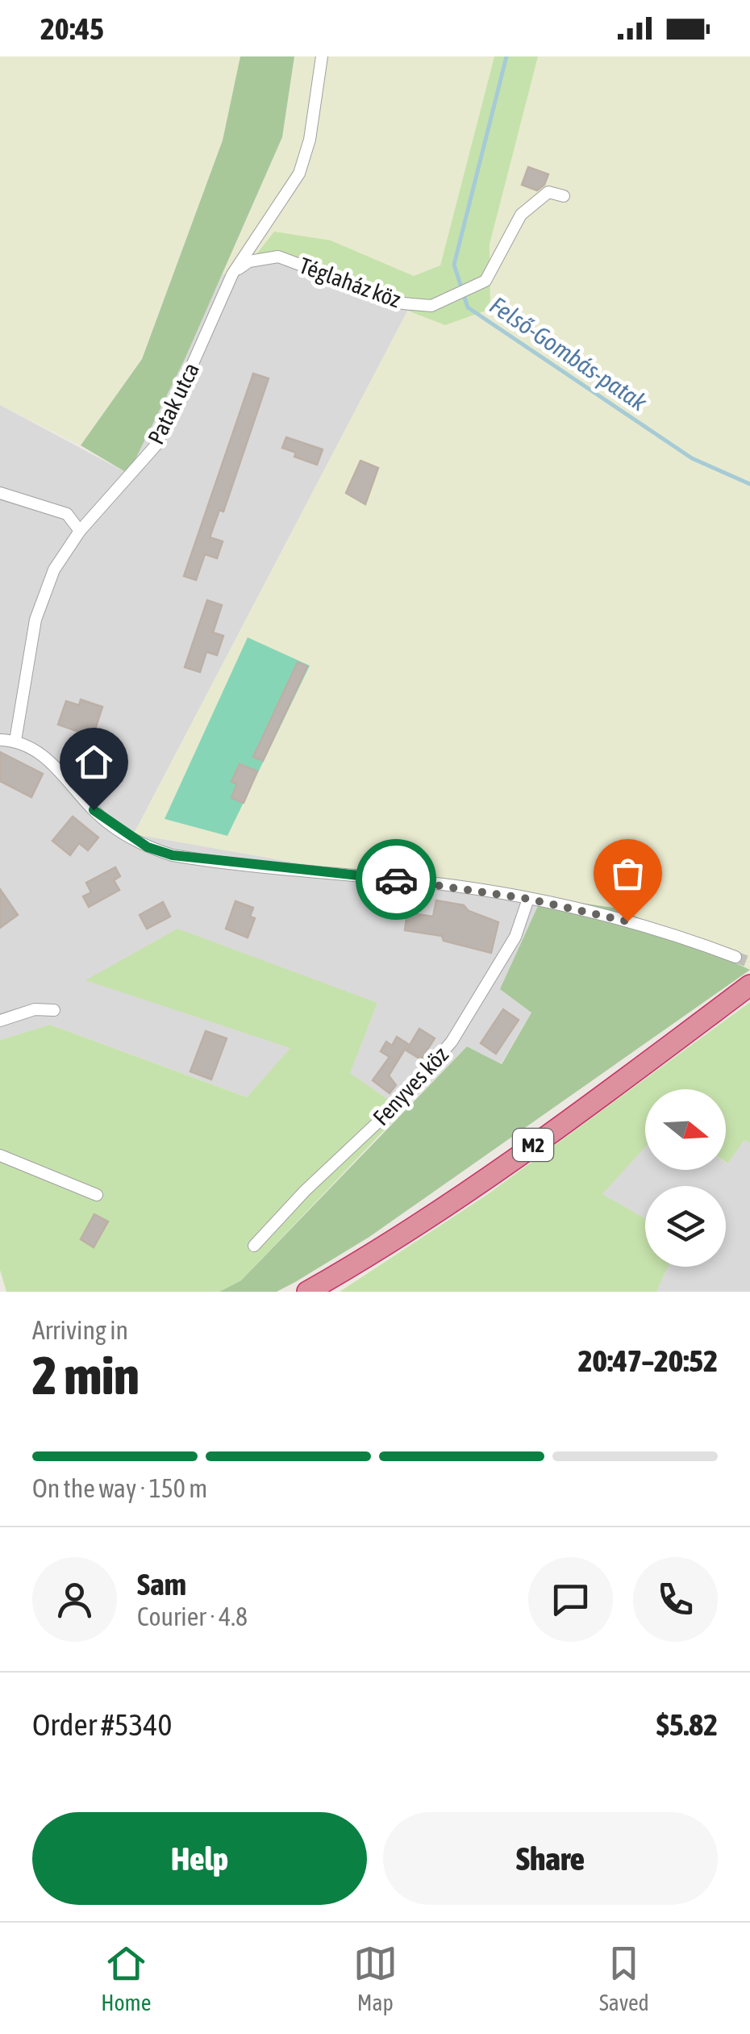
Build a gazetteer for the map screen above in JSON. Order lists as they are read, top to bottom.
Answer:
{
  "streets": {
    "highway": ["M2"],
    "street": ["Téglaház köz", "Patak utca", "Fenyves köz"]
  },
  "crossings": [
    ["Téglaház köz", "Patak utca"]
  ],
  "water": ["Felső-Gombás-patak"],
  "north": "right",
  "page": {
    "status": "20:45",
    "heading": ["2 min", "Arriving in", "20:47–20:52"],
    "panel": [
      "Sam",
      "Courier · 4.8",
      "Order #5340",
      "$5.82"
    ],
    "bar": "On the way · 150 m",
    "buttons": ["Help", "Share"],
    "tabs": ["Home", "Map", "Saved"]
  }
}
